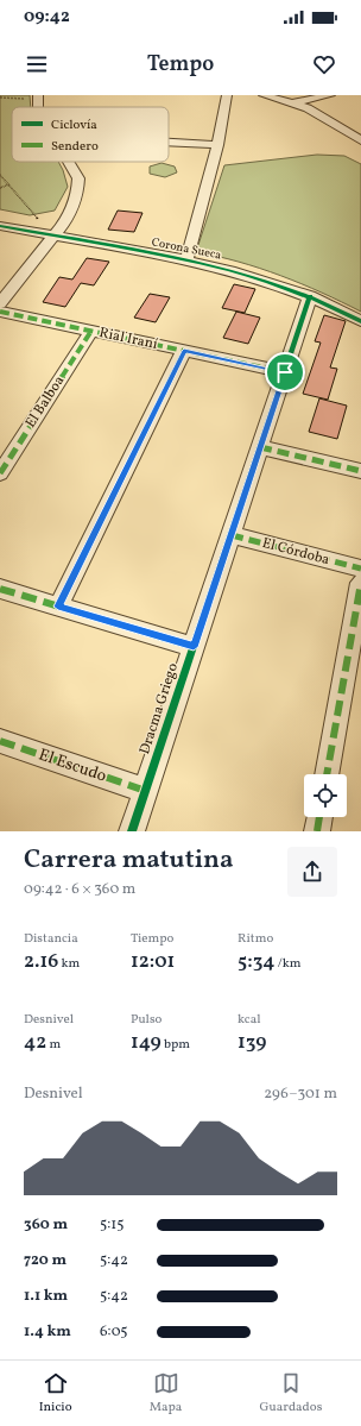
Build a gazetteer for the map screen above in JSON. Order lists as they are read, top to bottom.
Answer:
{
  "streets": {
    "street": [
      "Corona Sueca",
      "Rial Iraní",
      "El Balboa",
      "El Córdoba",
      "Dracma Griego",
      "El Escudo"
    ]
  },
  "crossings": [
    ["Corona Sueca", "Dracma Griego"],
    ["Rial Iraní", "El Balboa"],
    ["Rial Iraní", "Dracma Griego"],
    ["El Córdoba", "Dracma Griego"],
    ["Dracma Griego", "El Escudo"]
  ],
  "legend": ["Ciclovía", "Sendero"],
  "page": {
    "status": "09:42",
    "header": "Tempo",
    "heading": ["Carrera matutina", "09:42 · 6 × 360 m"],
    "stats": [
      ["Distancia", "2.16 km"],
      ["Tiempo", "12:01"],
      ["Ritmo", "5:34 /km"],
      ["Desnivel", "42 m"],
      ["Pulso", "149 bpm"],
      ["kcal", "139"]
    ],
    "chart": ["Desnivel", "296–301 m"],
    "list": [
      {
        "name": "360 m",
        "note": "5:15"
      },
      {
        "name": "720 m",
        "note": "5:42"
      },
      {
        "name": "1.1 km",
        "note": "5:42"
      },
      {
        "name": "1.4 km",
        "note": "6:05"
      }
    ],
    "tabs": ["Inicio", "Mapa", "Guardados"]
  }
}
